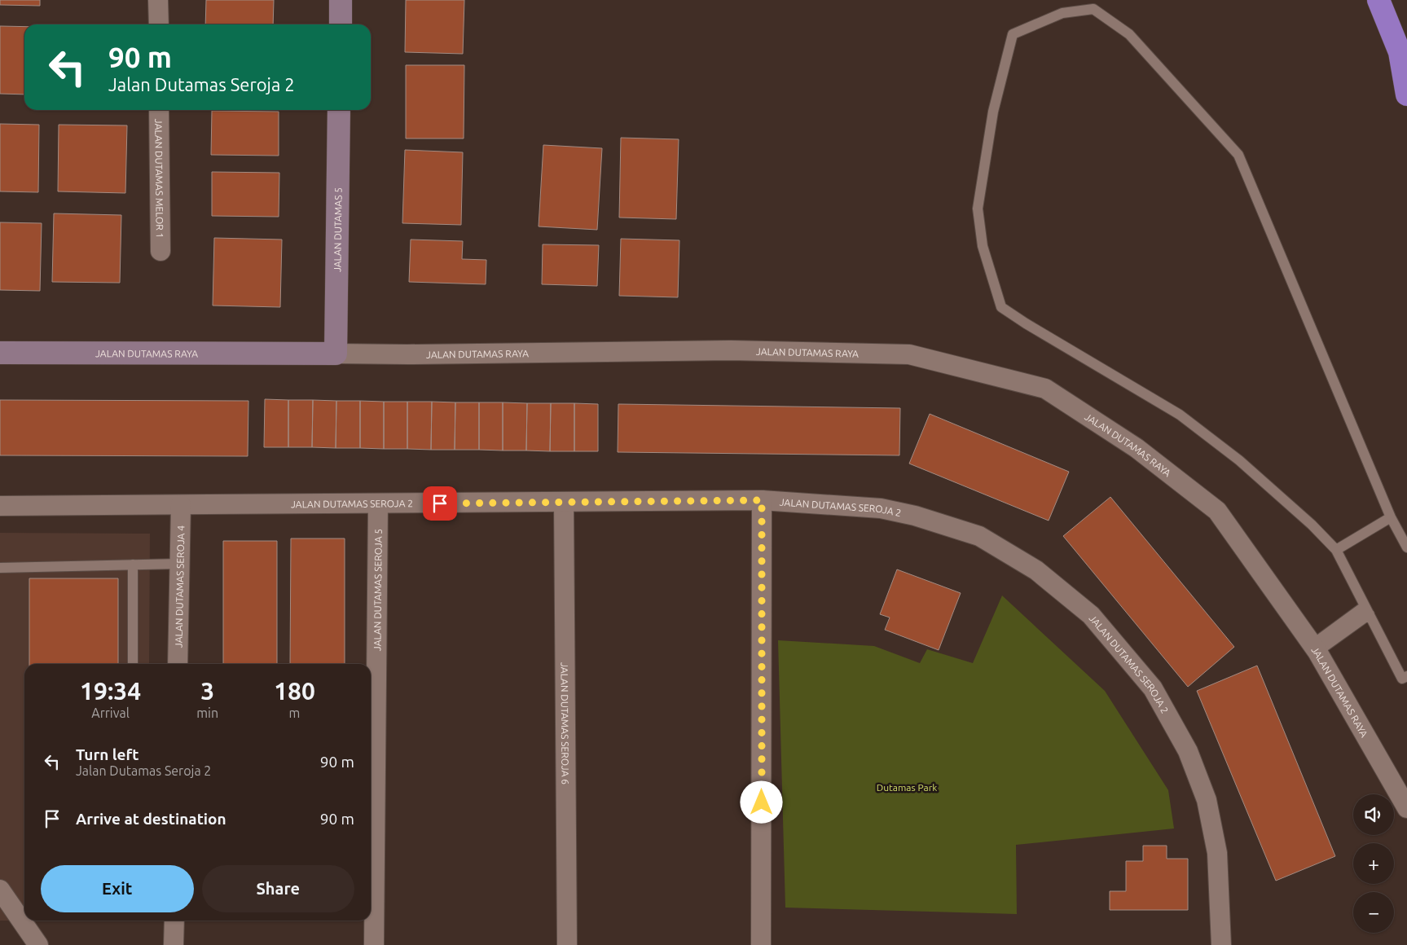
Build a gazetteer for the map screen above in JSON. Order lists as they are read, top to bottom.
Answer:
{
  "streets": {
    "street": [
      "JALAN DUTAMAS MELOR 1",
      "JALAN DUTAMAS 5",
      "JALAN DUTAMAS RAYA",
      "JALAN DUTAMAS SEROJA 2",
      "JALAN DUTAMAS SEROJA 4",
      "JALAN DUTAMAS SEROJA 5",
      "JALAN DUTAMAS SEROJA 6"
    ]
  },
  "crossings": [
    ["JALAN DUTAMAS 5", "JALAN DUTAMAS RAYA"],
    ["JALAN DUTAMAS SEROJA 2", "JALAN DUTAMAS SEROJA 4"],
    ["JALAN DUTAMAS SEROJA 2", "JALAN DUTAMAS SEROJA 5"],
    ["JALAN DUTAMAS SEROJA 2", "JALAN DUTAMAS SEROJA 6"]
  ],
  "parks": ["Dutamas Park"],
  "page": {
    "turn": ["90 m", "Jalan Dutamas Seroja 2"],
    "eta": [
      "19:34",
      "Arrival",
      "3",
      "min",
      "180",
      "m"
    ],
    "list": [
      {
        "name": "Turn left",
        "note": "Jalan Dutamas Seroja 2",
        "value": "90 m"
      },
      {
        "name": "Arrive at destination",
        "value": "90 m"
      }
    ],
    "map_buttons": ["+", "−"],
    "buttons": ["Exit", "Share"]
  }
}
